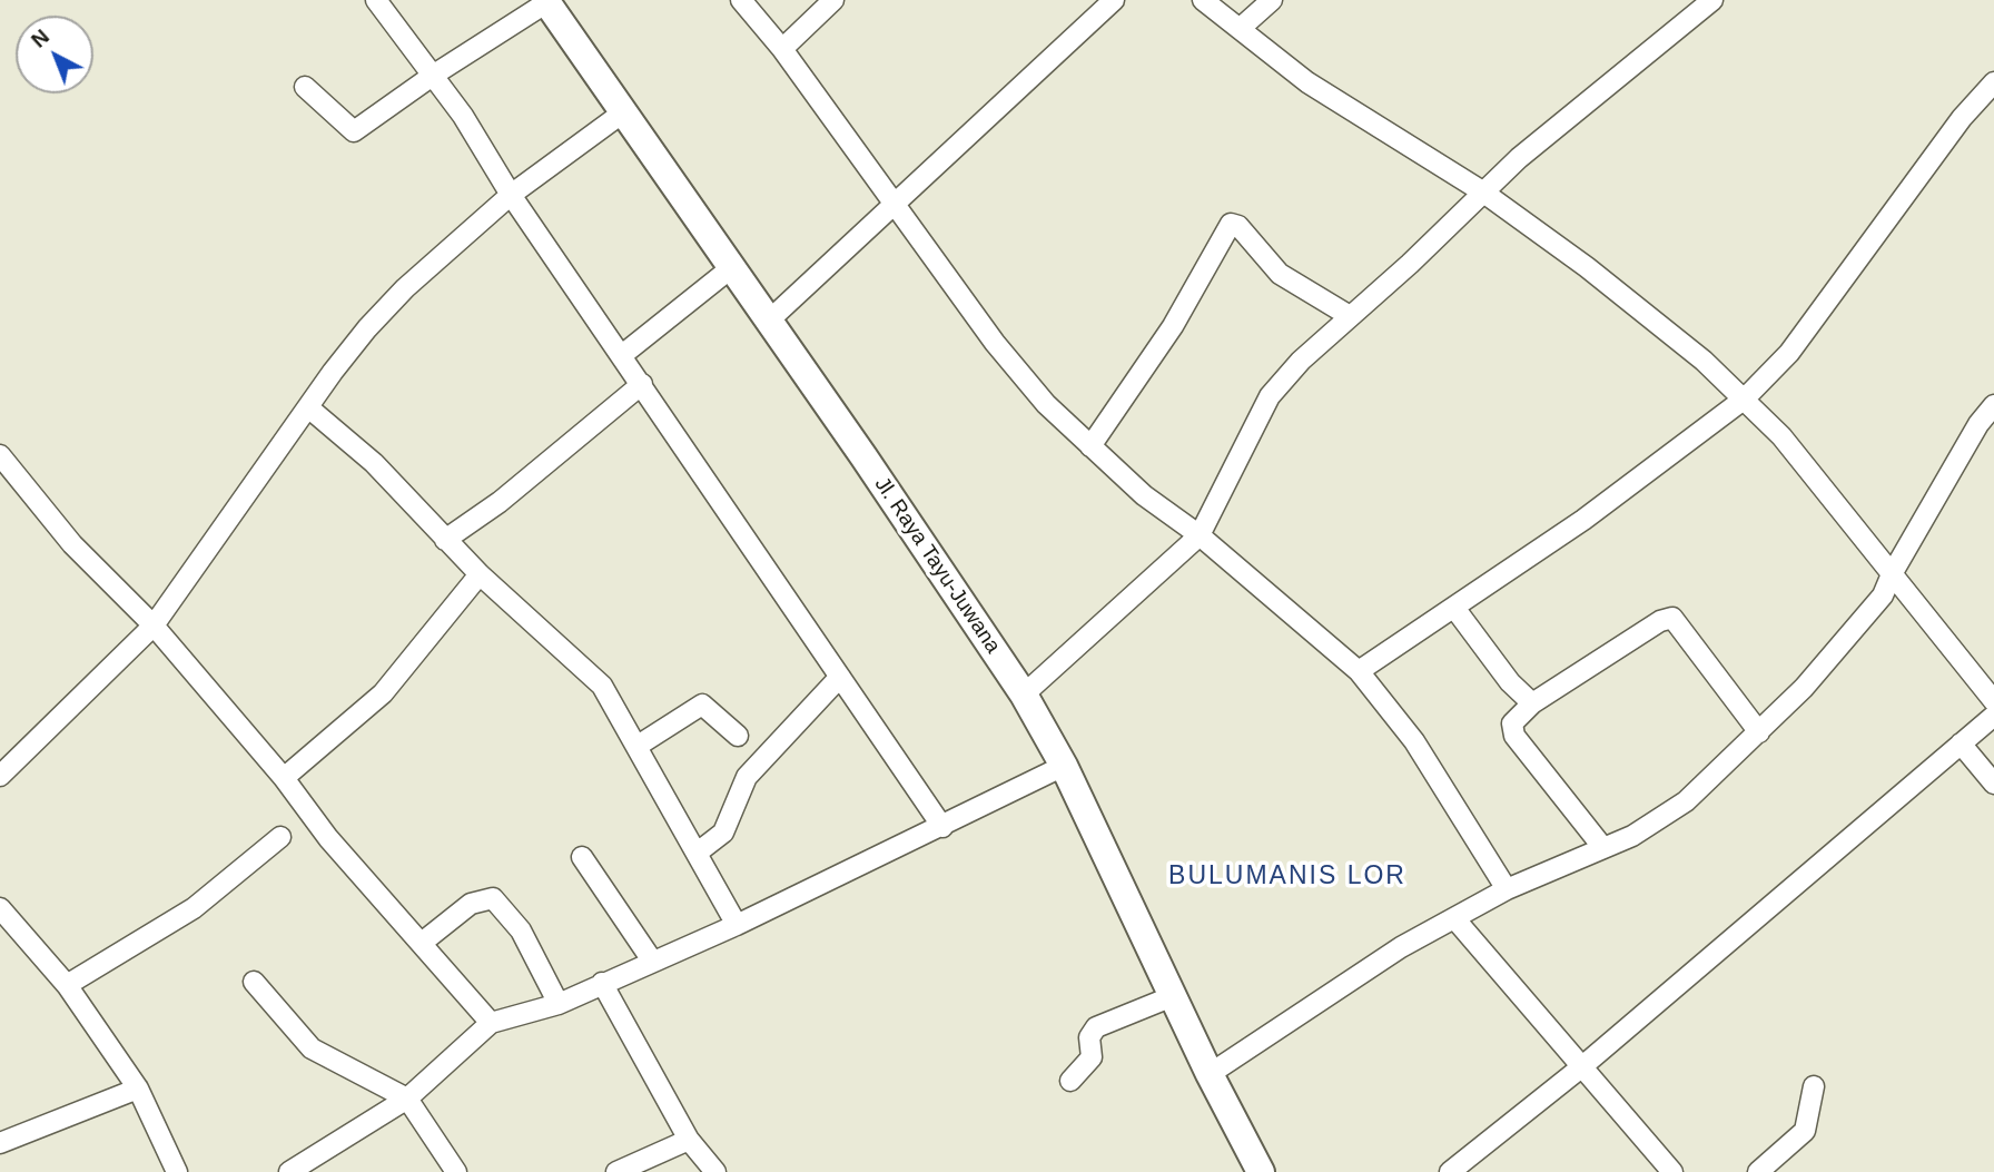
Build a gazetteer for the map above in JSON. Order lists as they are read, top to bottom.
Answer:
{
  "streets": {
    "main road": ["Jl. Raya Tayu-Juwana"]
  },
  "districts": ["BULUMANIS LOR"],
  "north": "top left"
}
